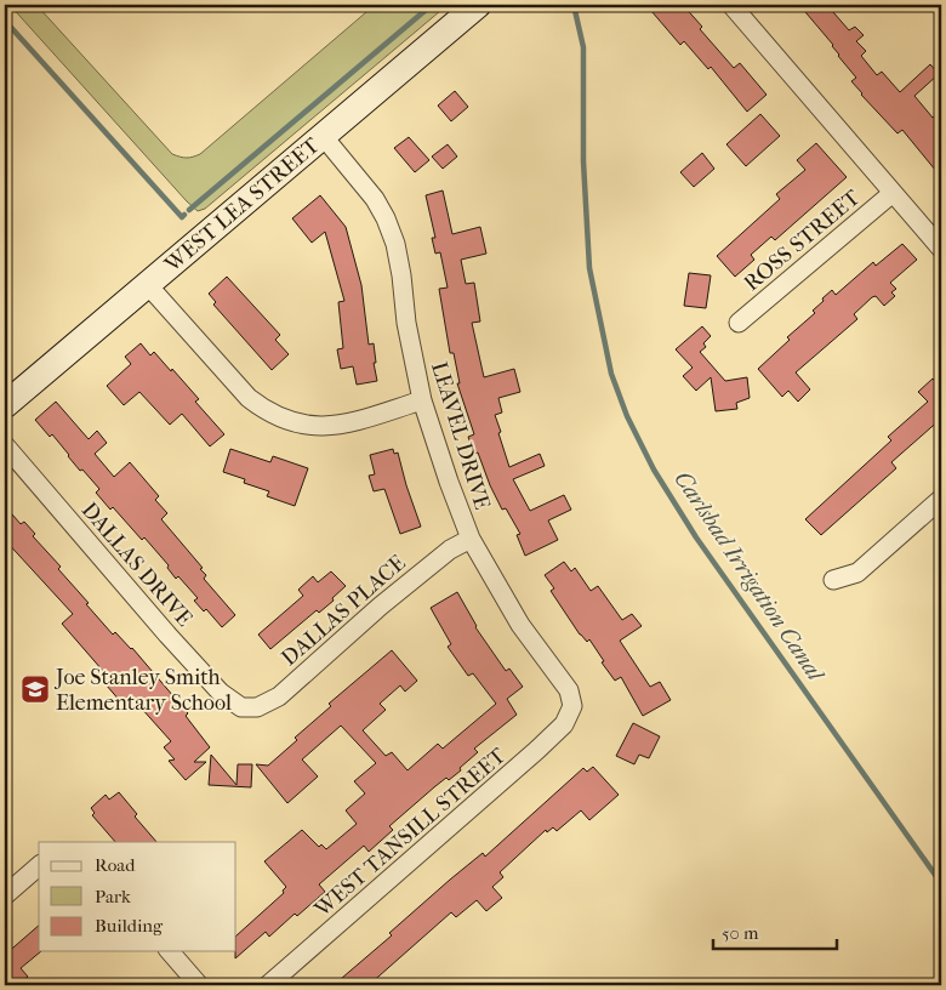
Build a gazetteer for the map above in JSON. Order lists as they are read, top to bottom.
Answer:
{
  "streets": {
    "main road": ["WEST LEA STREET"],
    "street": [
      "ROSS STREET",
      "LEAVEL DRIVE",
      "DALLAS DRIVE",
      "DALLAS PLACE",
      "WEST TANSILL STREET"
    ]
  },
  "crossings": [
    ["WEST LEA STREET", "LEAVEL DRIVE"],
    ["LEAVEL DRIVE", "DALLAS PLACE"],
    ["LEAVEL DRIVE", "WEST TANSILL STREET"],
    ["DALLAS DRIVE", "DALLAS PLACE"]
  ],
  "water": ["Carlsbad Irrigation Canal"],
  "places": {
    "school or university": ["Joe Stanley Smith Elementary School"]
  },
  "legend": ["Road", "Park", "Building"],
  "scale_bar": "50 m"
}
